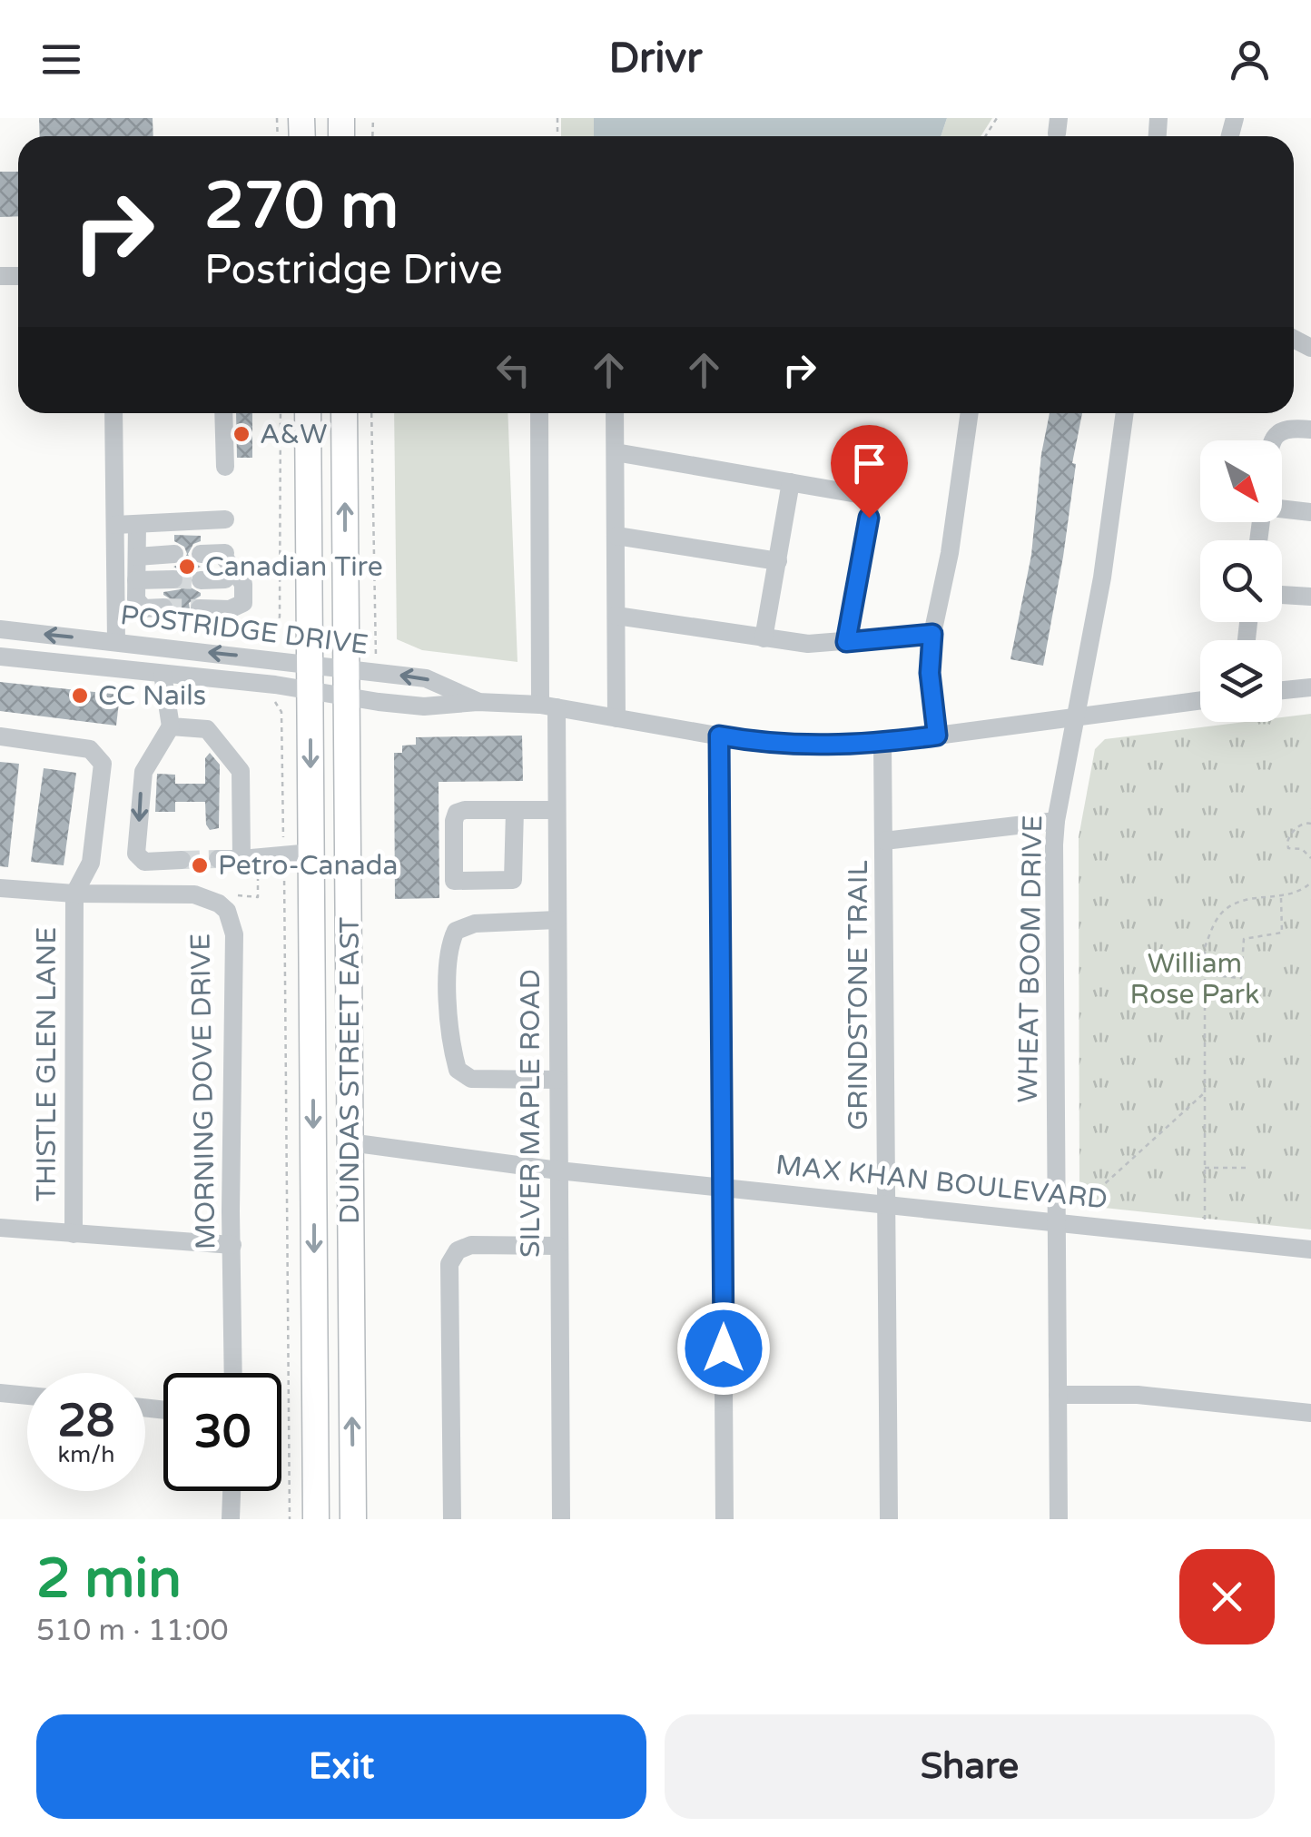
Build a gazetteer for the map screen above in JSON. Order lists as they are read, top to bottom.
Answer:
{
  "streets": {
    "main road": ["DUNDAS STREET EAST"],
    "street": [
      "POSTRIDGE DRIVE",
      "WHEAT BOOM DRIVE",
      "GRINDSTONE TRAIL",
      "THISTLE GLEN LANE",
      "MORNING DOVE DRIVE",
      "SILVER MAPLE ROAD",
      "MAX KHAN BOULEVARD"
    ]
  },
  "crossings": [
    ["POSTRIDGE DRIVE", "WHEAT BOOM DRIVE"],
    ["POSTRIDGE DRIVE", "GRINDSTONE TRAIL"],
    ["POSTRIDGE DRIVE", "DUNDAS STREET EAST"],
    ["POSTRIDGE DRIVE", "SILVER MAPLE ROAD"],
    ["WHEAT BOOM DRIVE", "MAX KHAN BOULEVARD"],
    ["GRINDSTONE TRAIL", "MAX KHAN BOULEVARD"],
    ["THISTLE GLEN LANE", "MORNING DOVE DRIVE"],
    ["DUNDAS STREET EAST", "MAX KHAN BOULEVARD"],
    ["SILVER MAPLE ROAD", "MAX KHAN BOULEVARD"]
  ],
  "parks": ["William Rose Park"],
  "places": [
    "A&W",
    "Canadian Tire",
    "CC Nails",
    "Petro-Canada"
  ],
  "north": "bottom right",
  "page": {
    "header": "Drivr",
    "turn": ["270 m", "Postridge Drive"],
    "speed": "28 km/h",
    "limit": "30",
    "heading": ["2 min", "510 m · 11:00"],
    "buttons": ["Exit", "Share"]
  }
}
